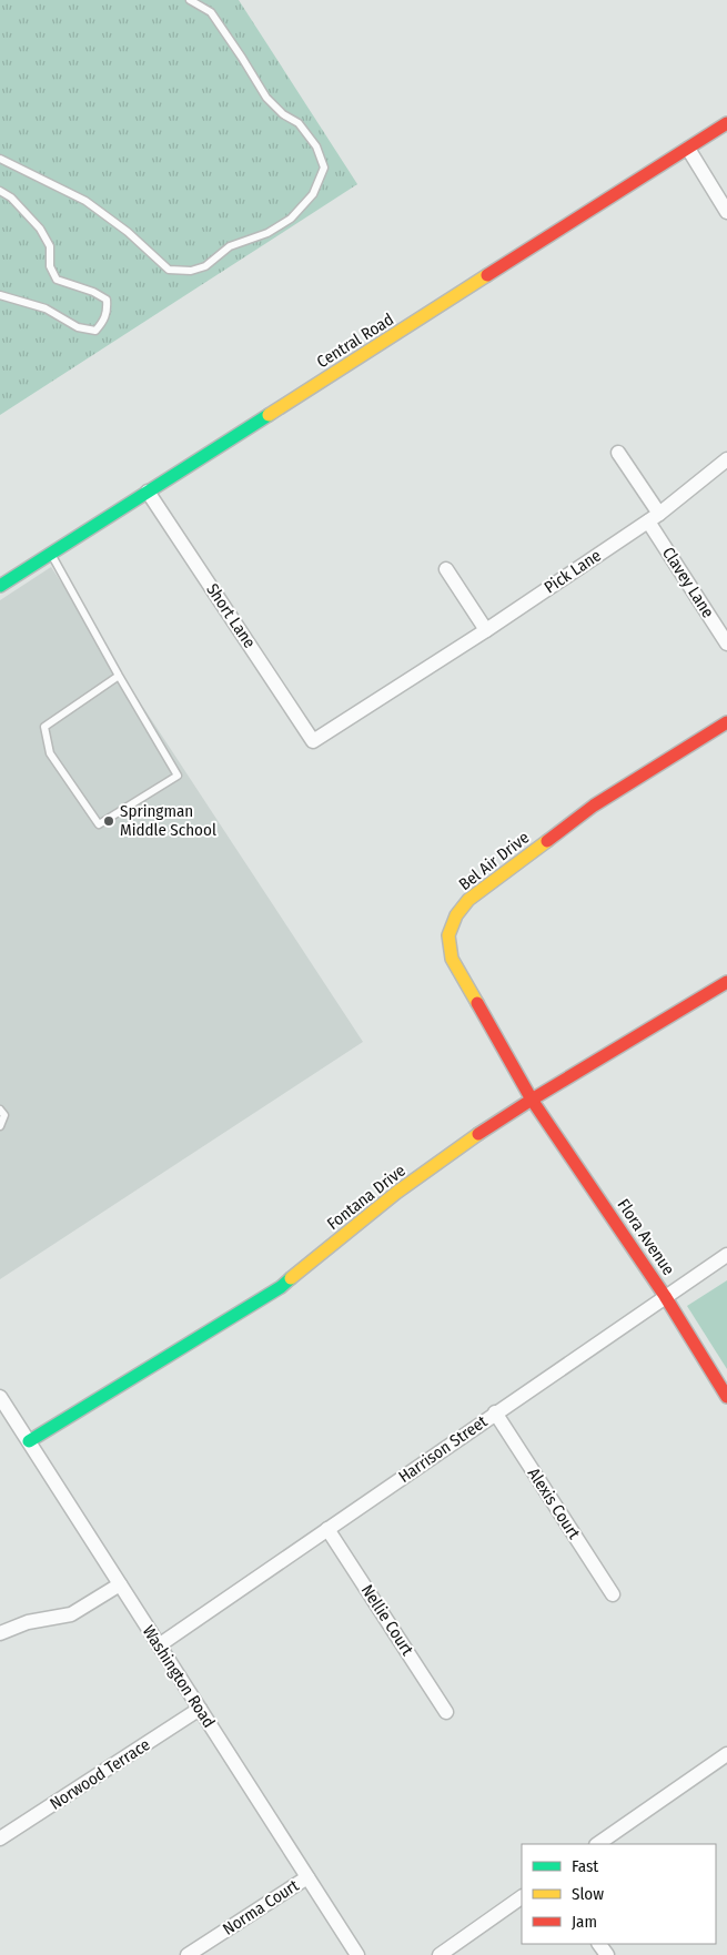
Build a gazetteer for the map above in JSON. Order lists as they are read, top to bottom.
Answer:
{
  "streets": {
    "street": [
      "Central Road",
      "Pick Lane",
      "Clavey Lane",
      "Short Lane",
      "Bel Air Drive",
      "Fontana Drive",
      "Flora Avenue",
      "Harrison Street",
      "Alexis Court",
      "Nellie Court",
      "Washington Road",
      "Norwood Terrace",
      "Norma Court"
    ]
  },
  "crossings": [
    ["Central Road", "Short Lane"],
    ["Pick Lane", "Clavey Lane"],
    ["Pick Lane", "Short Lane"],
    ["Bel Air Drive", "Fontana Drive"],
    ["Bel Air Drive", "Flora Avenue"],
    ["Fontana Drive", "Flora Avenue"],
    ["Fontana Drive", "Washington Road"],
    ["Flora Avenue", "Harrison Street"],
    ["Harrison Street", "Alexis Court"],
    ["Harrison Street", "Nellie Court"],
    ["Harrison Street", "Washington Road"],
    ["Washington Road", "Norwood Terrace"],
    ["Washington Road", "Norma Court"]
  ],
  "places": ["Springman Middle School"],
  "legend": ["Fast", "Slow", "Jam"]
}
